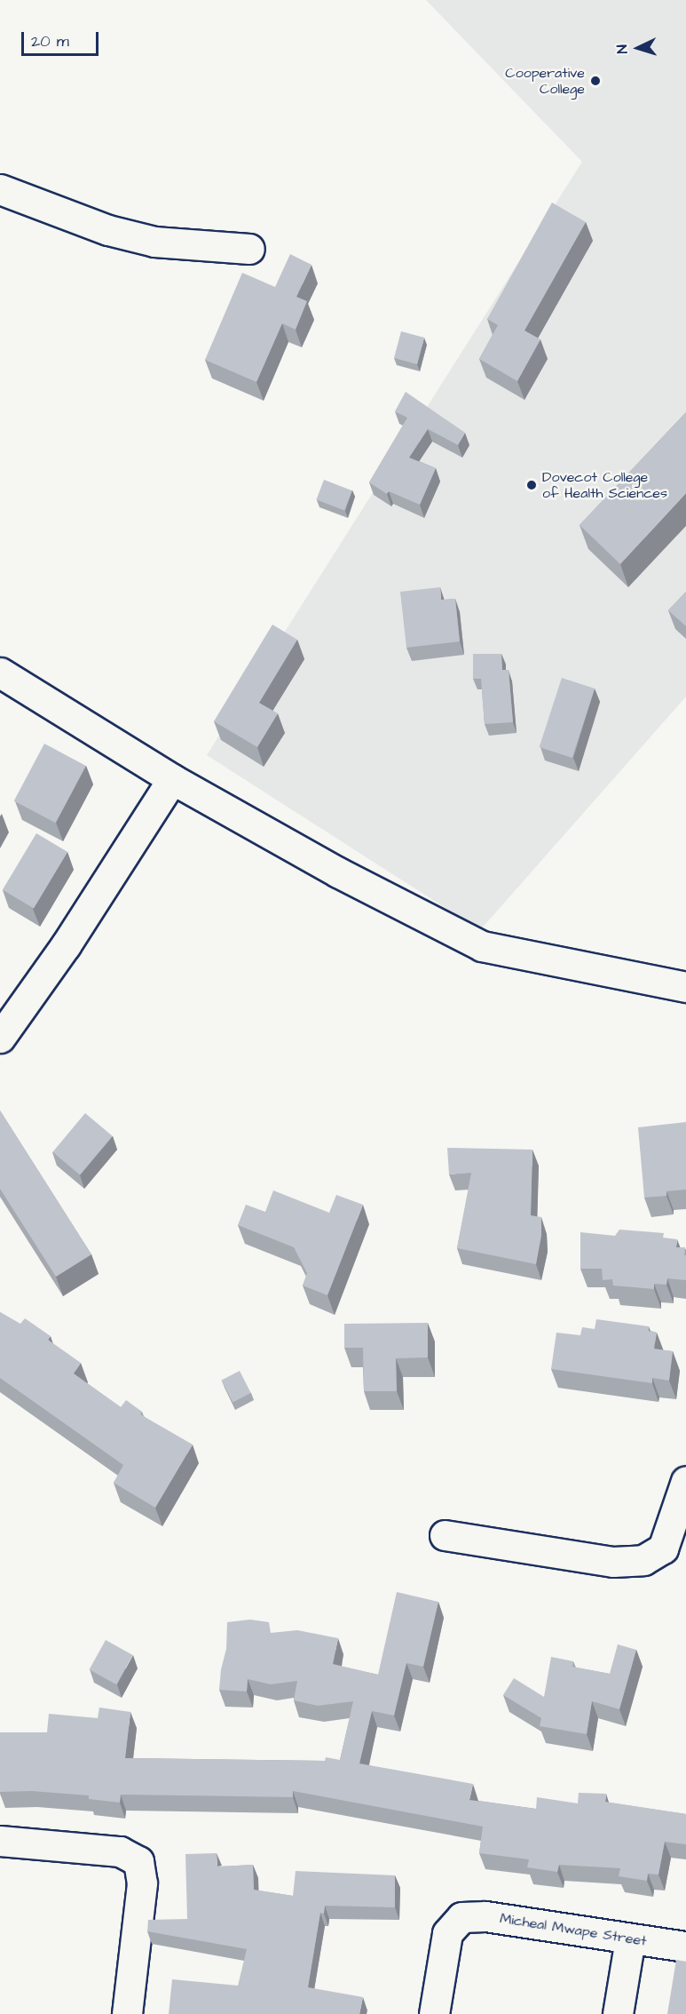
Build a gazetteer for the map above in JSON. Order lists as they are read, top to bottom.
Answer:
{
  "streets": {
    "street": ["Micheal Mwape Street"]
  },
  "places": ["Cooperative College", "Dovecot College of Health Sciences"],
  "scale_bar": "20 m",
  "north": "left"
}
